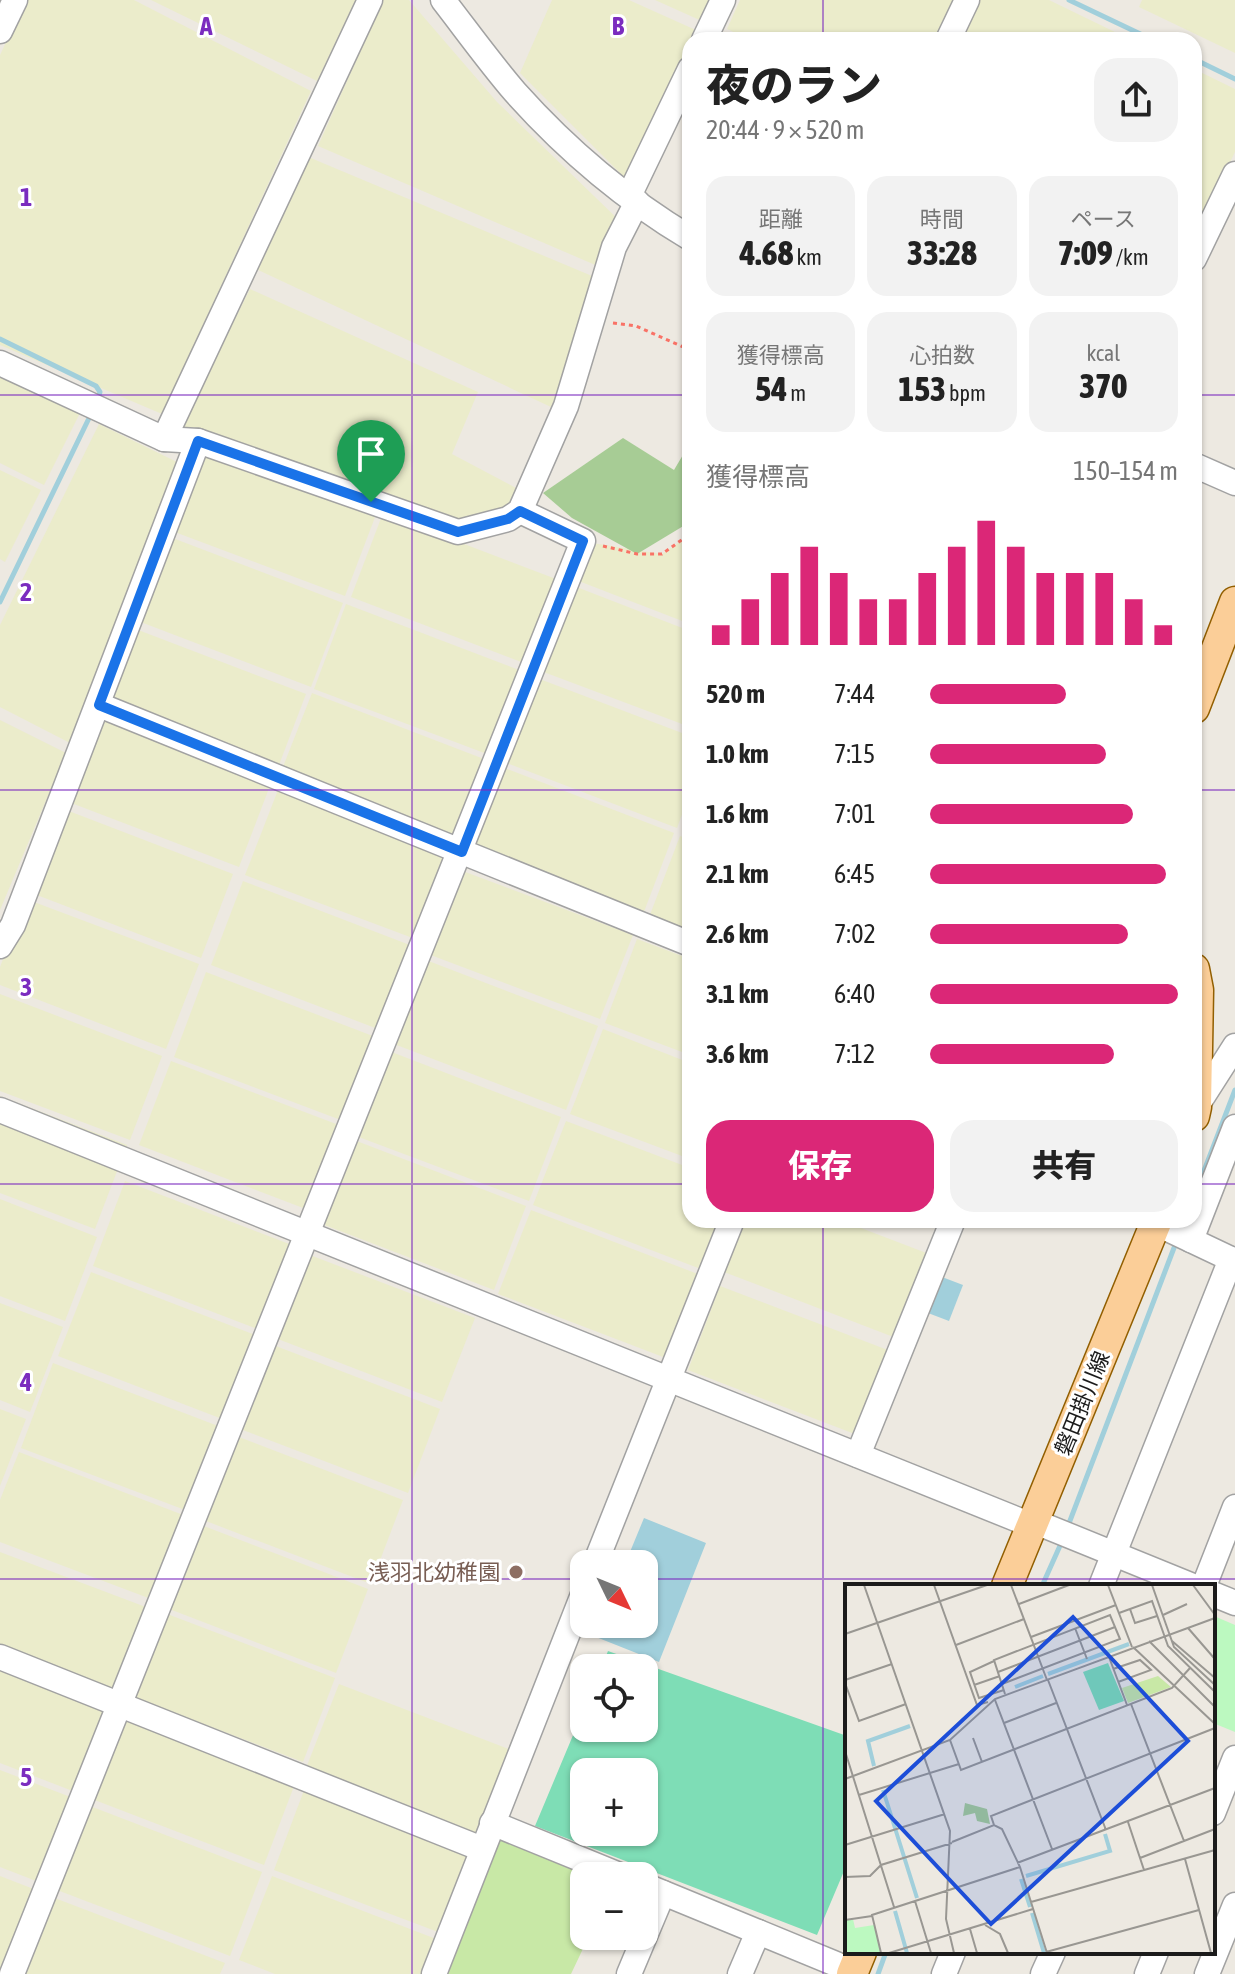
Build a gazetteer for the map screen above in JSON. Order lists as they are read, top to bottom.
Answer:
{
  "streets": {
    "main road": ["磐田掛川線"]
  },
  "places": ["浅羽北幼稚園"],
  "north": "bottom right",
  "page": {
    "heading": ["夜のラン", "20:44 · 9 × 520 m"],
    "stats": [
      ["距離", "4.68 km"],
      ["時間", "33:28"],
      ["ペース", "7:09 /km"],
      ["獲得標高", "54 m"],
      ["心拍数", "153 bpm"],
      ["kcal", "370"]
    ],
    "chart": ["獲得標高", "150–154 m"],
    "list": [
      {
        "name": "520 m",
        "note": "7:44"
      },
      {
        "name": "1.0 km",
        "note": "7:15"
      },
      {
        "name": "1.6 km",
        "note": "7:01"
      },
      {
        "name": "2.1 km",
        "note": "6:45"
      },
      {
        "name": "2.6 km",
        "note": "7:02"
      },
      {
        "name": "3.1 km",
        "note": "6:40"
      },
      {
        "name": "3.6 km",
        "note": "7:12"
      }
    ],
    "buttons": ["保存", "共有"],
    "map_buttons": ["+", "−"]
  },
  "grid": {
    "columns": ["A", "B"],
    "rows": [
      "1",
      "2",
      "3",
      "4",
      "5"
    ]
  }
}
